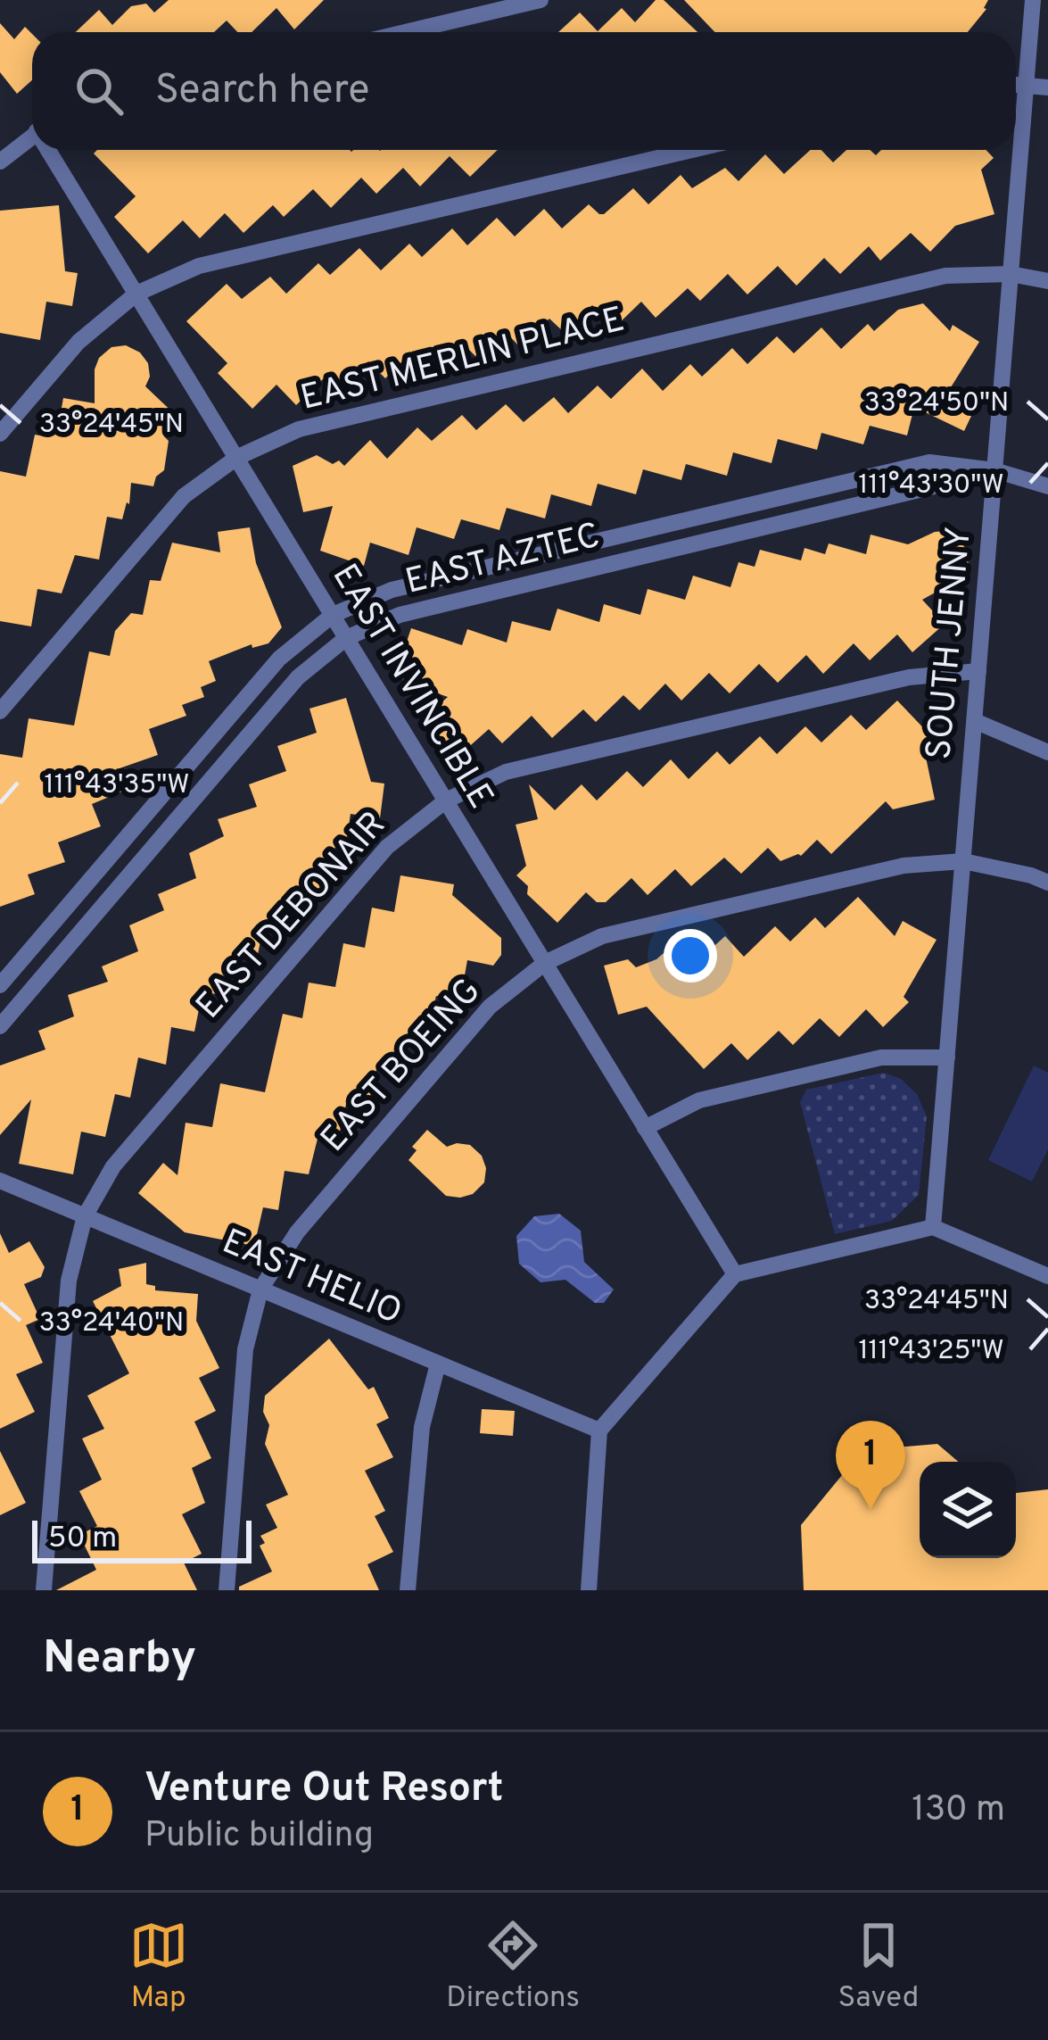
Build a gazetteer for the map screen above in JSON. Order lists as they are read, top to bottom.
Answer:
{
  "streets": {
    "lane": [
      "EAST MERLIN PLACE",
      "EAST AZTEC",
      "SOUTH JENNY",
      "EAST INVINCIBLE",
      "EAST DEBONAIR",
      "EAST BOEING",
      "EAST HELIO"
    ]
  },
  "crossings": [
    ["EAST MERLIN PLACE", "SOUTH JENNY"],
    ["EAST MERLIN PLACE", "EAST INVINCIBLE"],
    ["EAST AZTEC", "SOUTH JENNY"],
    ["EAST AZTEC", "EAST INVINCIBLE"],
    ["SOUTH JENNY", "EAST DEBONAIR"],
    ["SOUTH JENNY", "EAST BOEING"],
    ["EAST INVINCIBLE", "EAST DEBONAIR"],
    ["EAST INVINCIBLE", "EAST BOEING"],
    ["EAST DEBONAIR", "EAST HELIO"],
    ["EAST BOEING", "EAST HELIO"]
  ],
  "scale_bar": "50 m",
  "page": {
    "search": "Search here",
    "pins": "1",
    "scale": "50 m",
    "heading": "Nearby",
    "list": [
      {
        "mark": "1",
        "name": "Venture Out Resort",
        "note": "Public building",
        "value": "130 m"
      }
    ],
    "nav": ["Map", "Directions", "Saved"]
  },
  "coordinates": [
    "33°24'50\"N",
    "33°24'45\"N",
    "111°43'30\"W",
    "111°43'35\"W",
    "33°24'40\"N",
    "111°43'25\"W"
  ]
}
